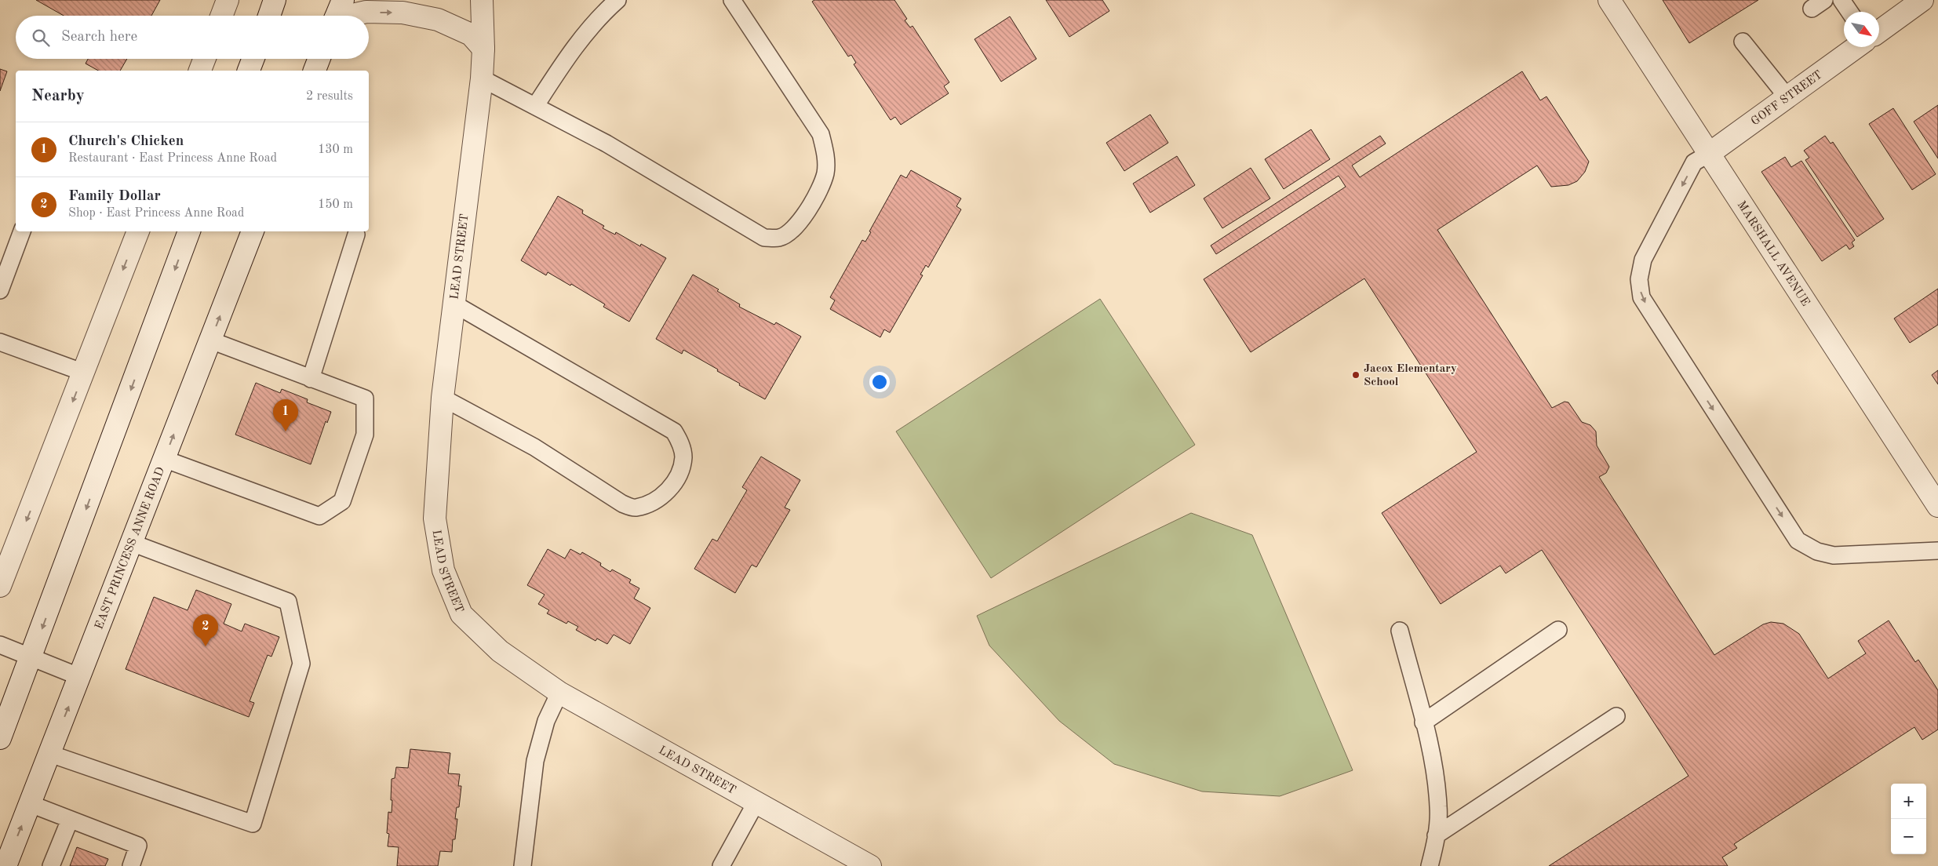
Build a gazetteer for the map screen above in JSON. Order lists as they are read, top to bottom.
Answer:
{
  "streets": {
    "street": [
      "GOFF STREET",
      "MARSHALL AVENUE",
      "LEAD STREET",
      "EAST PRINCESS ANNE ROAD"
    ]
  },
  "crossings": [
    ["GOFF STREET", "MARSHALL AVENUE"]
  ],
  "places": ["Jacox Elementary School"],
  "north": "bottom right",
  "page": {
    "search": "Search here",
    "heading": ["Nearby", "2 results"],
    "list": [
      {
        "mark": "1",
        "name": "Church's Chicken",
        "note": "Restaurant · East Princess Anne Road",
        "value": "130 m"
      },
      {
        "mark": "2",
        "name": "Family Dollar",
        "note": "Shop · East Princess Anne Road",
        "value": "150 m"
      }
    ],
    "pins": ["1", "2"],
    "map_buttons": ["+", "−"]
  }
}
